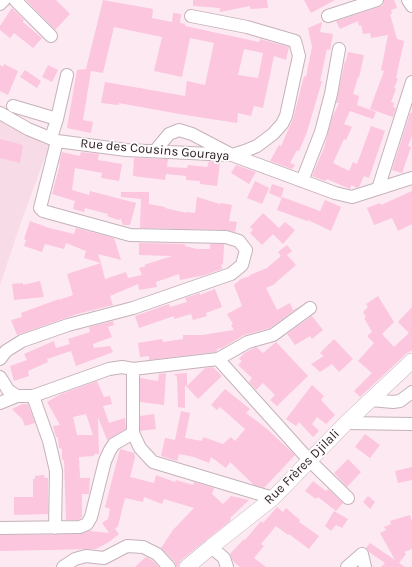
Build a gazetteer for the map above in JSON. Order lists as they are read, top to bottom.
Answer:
{
  "streets": {
    "main road": ["Rue Frères Djilali"],
    "street": ["Rue des Cousins Gouraya"]
  }
}
